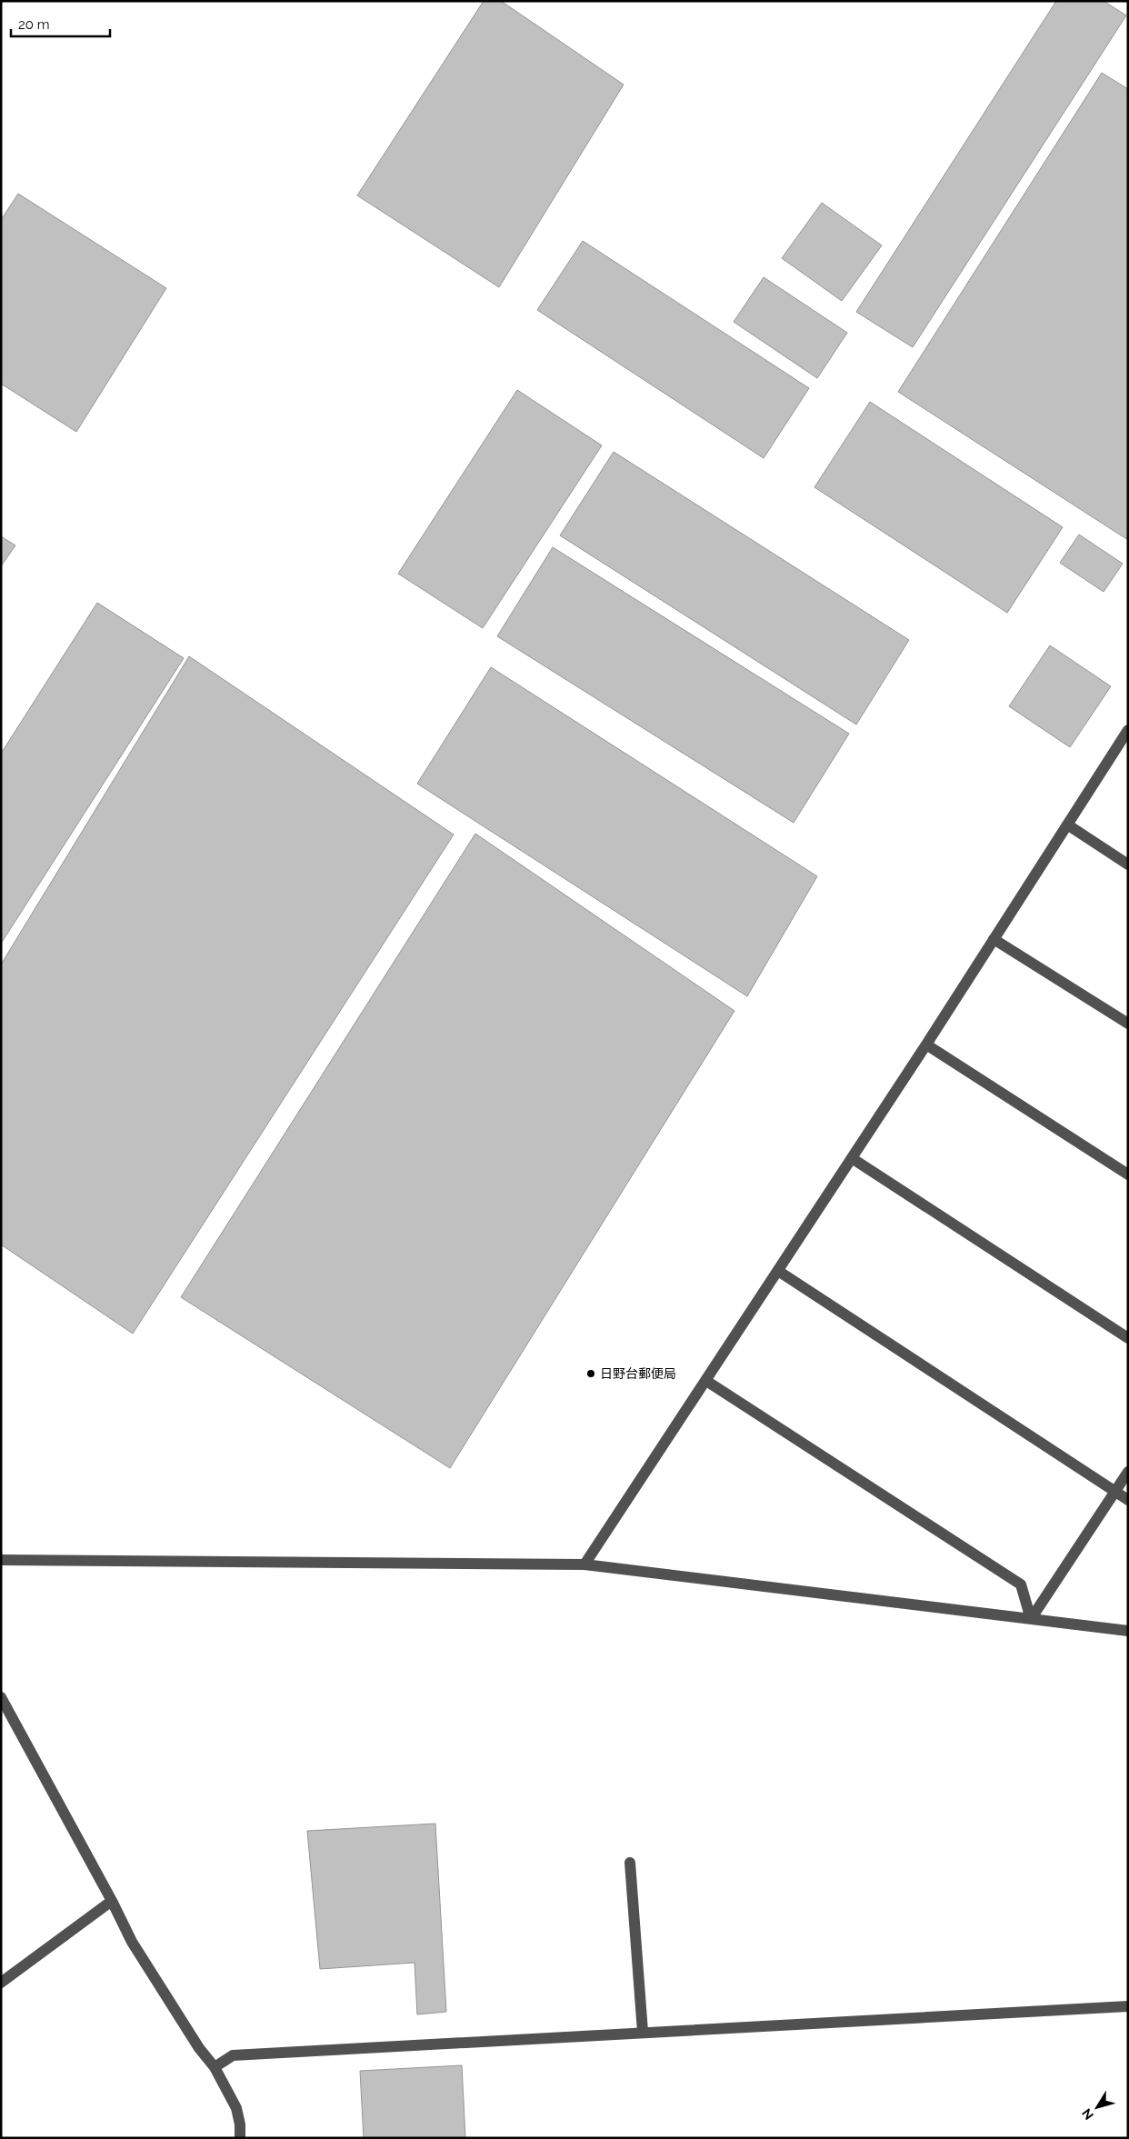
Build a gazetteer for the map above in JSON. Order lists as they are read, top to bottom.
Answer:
{
  "places": ["日野台郵便局"],
  "scale_bar": "20 m",
  "north": "bottom left"
}
